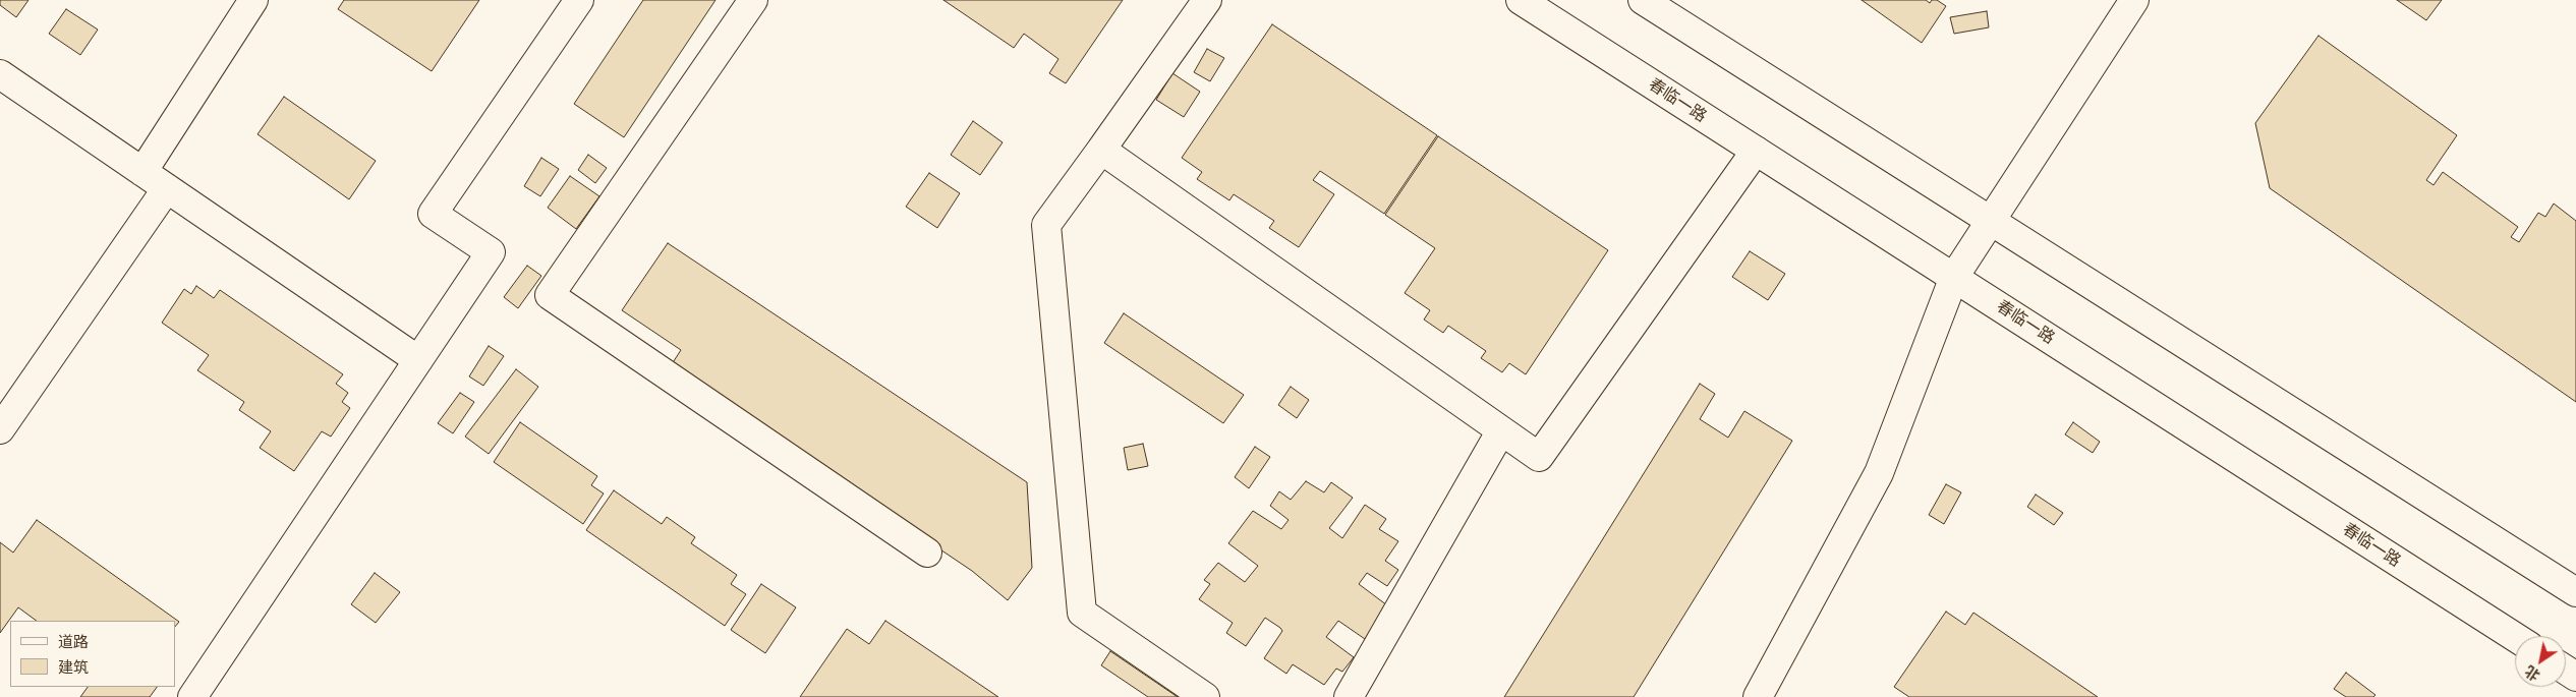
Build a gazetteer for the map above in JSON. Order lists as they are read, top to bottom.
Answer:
{
  "streets": {
    "street": ["春临一路"]
  },
  "legend": ["道路", "建筑"],
  "north": "bottom left"
}
